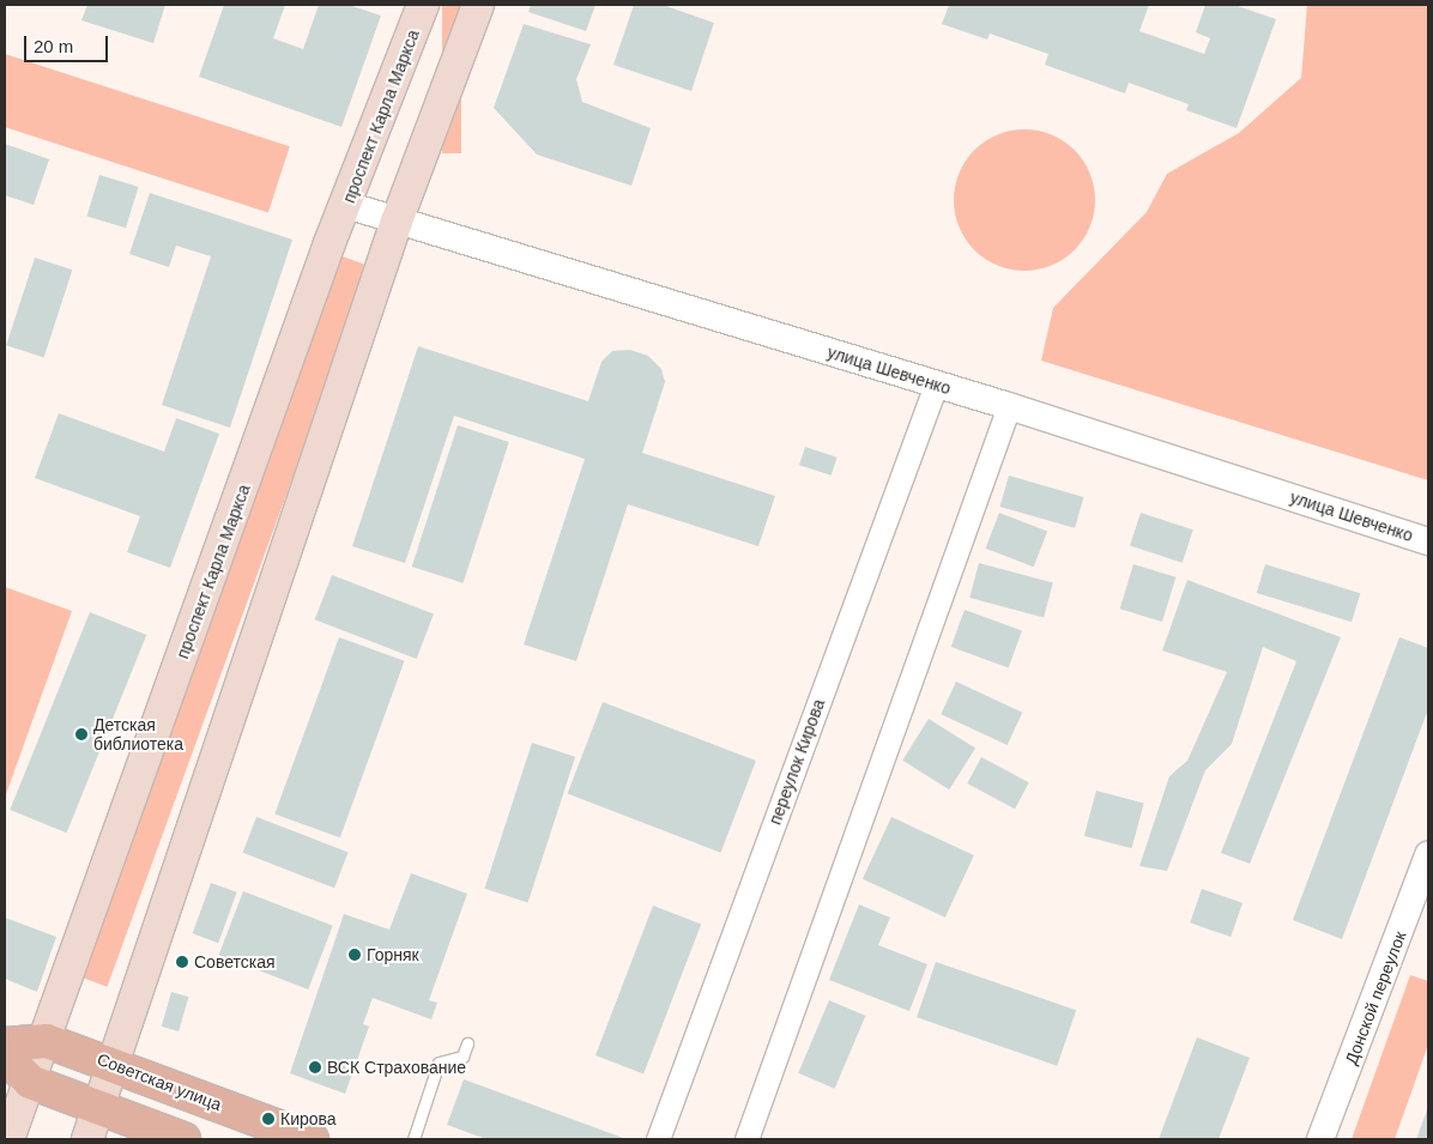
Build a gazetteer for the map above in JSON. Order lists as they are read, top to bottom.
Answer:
{
  "streets": {
    "main road": ["проспект Карла Маркса", "Советская улица"],
    "street": ["улица Шевченко", "переулок Кирова", "Донской переулок"]
  },
  "crossings": [
    ["проспект Карла Маркса", "улица Шевченко"],
    ["проспект Карла Маркса", "Советская улица"],
    ["улица Шевченко", "переулок Кирова"]
  ],
  "places": [
    "Детская библиотека",
    "Горняк",
    "Советская",
    "ВСК Страхование",
    "Кирова"
  ],
  "scale_bar": "20 m"
}
